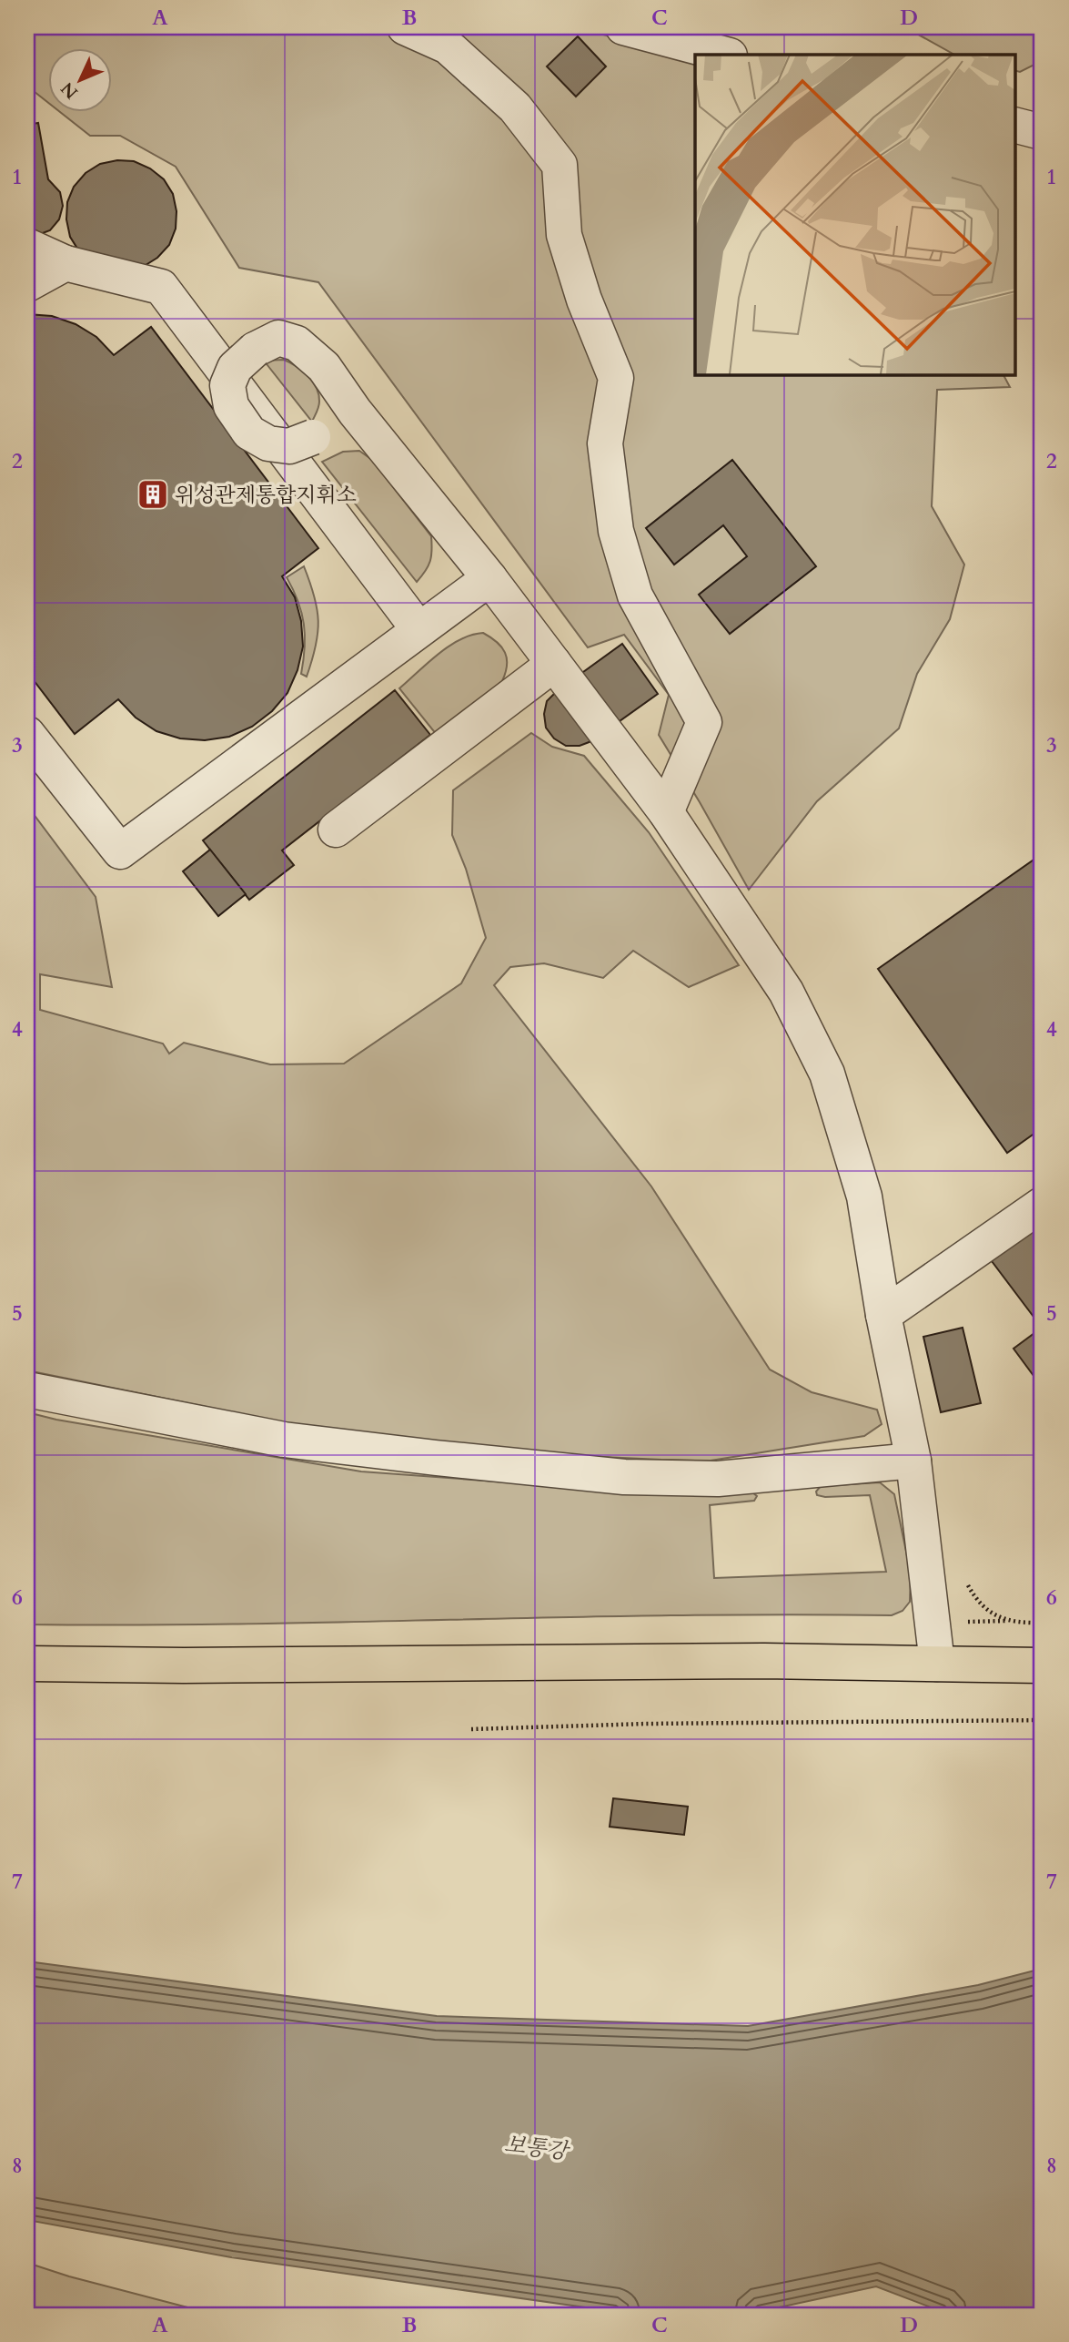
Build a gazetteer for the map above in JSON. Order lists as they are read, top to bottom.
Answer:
{
  "water": ["보통강"],
  "places": {
    "building": ["위성관제통합지휘소"]
  },
  "north": "bottom left",
  "grid": {
    "columns": [
      "A",
      "B",
      "C",
      "D"
    ],
    "rows": [
      "1",
      "2",
      "3",
      "4",
      "5",
      "6",
      "7",
      "8"
    ]
  }
}
